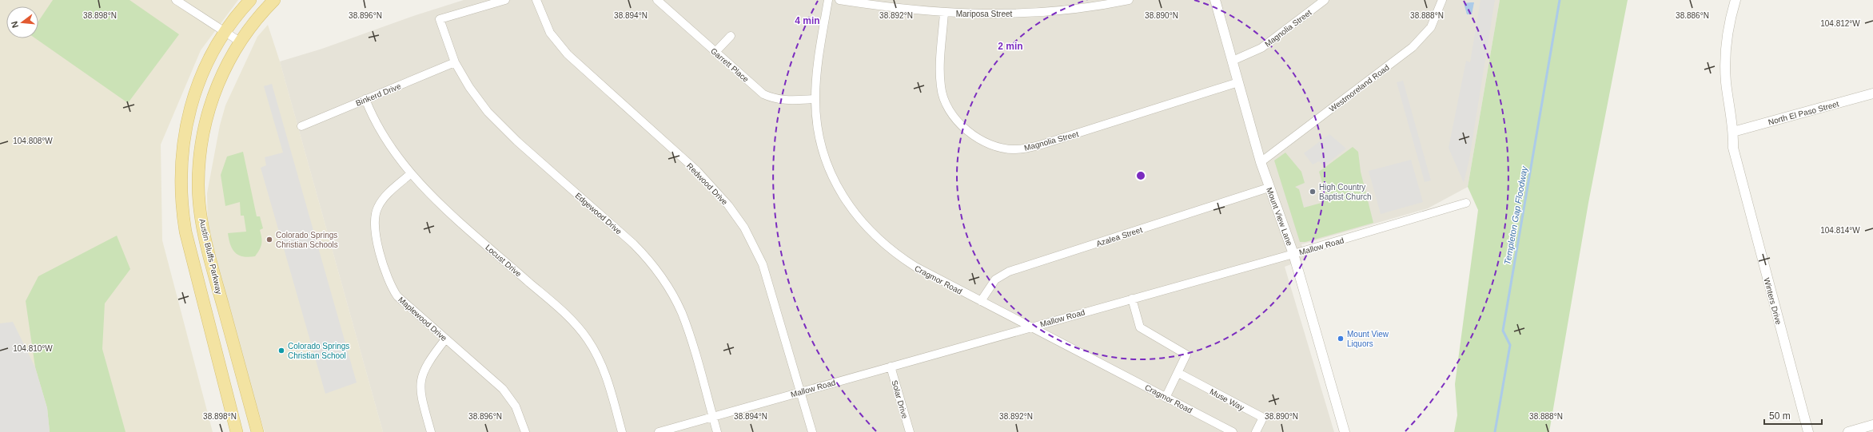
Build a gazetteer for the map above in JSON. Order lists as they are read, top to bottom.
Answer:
{
  "streets": {
    "main road": ["Austin Bluffs Parkway"],
    "street": [
      "Mariposa Street",
      "Magnolia Street",
      "Garrett Place",
      "Westmoreland Road",
      "Binkerd Drive",
      "North El Paso Street",
      "Redwood Drive",
      "Edgewood Drive",
      "Mount View Lane",
      "Azalea Street",
      "Mallow Road",
      "Locust Drive",
      "Cragmor Road",
      "Winters Drive",
      "Maplewood Drive",
      "Solar Drive",
      "Muse Way"
    ]
  },
  "crossings": [
    ["Mariposa Street", "Magnolia Street"],
    ["Magnolia Street", "Mount View Lane"],
    ["Garrett Place", "Cragmor Road"],
    ["Westmoreland Road", "Mount View Lane"],
    ["Binkerd Drive", "Edgewood Drive"],
    ["Binkerd Drive", "Locust Drive"],
    ["North El Paso Street", "Winters Drive"],
    ["Redwood Drive", "Mallow Road"],
    ["Edgewood Drive", "Mallow Road"],
    ["Mount View Lane", "Azalea Street"],
    ["Mount View Lane", "Mallow Road"],
    ["Azalea Street", "Cragmor Road"],
    ["Mallow Road", "Cragmor Road"],
    ["Mallow Road", "Solar Drive"],
    ["Locust Drive", "Maplewood Drive"]
  ],
  "water": ["Templeton Gap Floodway"],
  "places": [
    "High Country Baptist Church",
    "Colorado Springs Christian Schools",
    "Mount View Liquors",
    "Colorado Springs Christian School"
  ],
  "scale_bar": "50 m",
  "north": "left",
  "coordinates": [
    "38.898°N",
    "38.896°N",
    "38.894°N",
    "38.892°N",
    "38.890°N",
    "38.888°N",
    "38.886°N",
    "104.812°W",
    "104.808°W",
    "104.814°W",
    "104.810°W"
  ],
  "rings": ["4 min", "2 min"]
}
